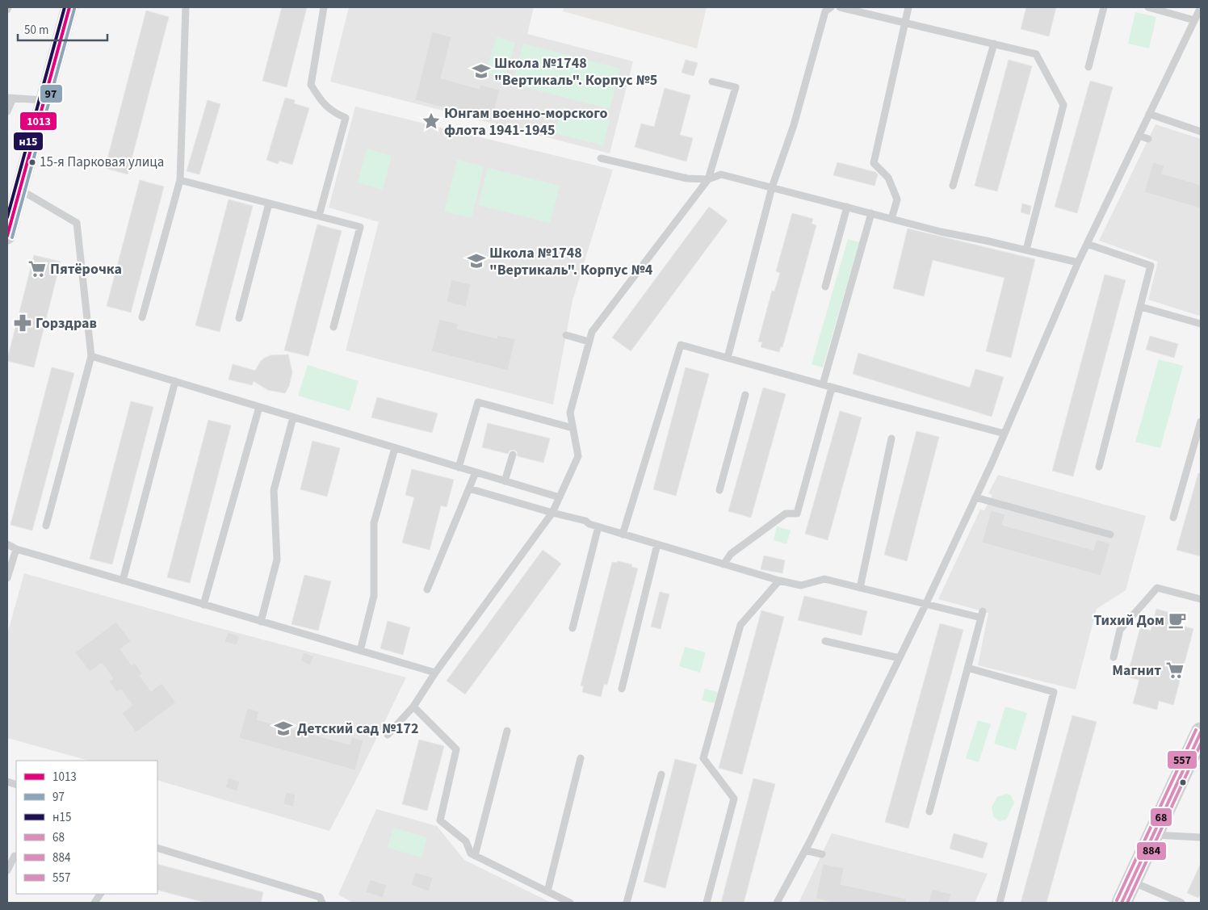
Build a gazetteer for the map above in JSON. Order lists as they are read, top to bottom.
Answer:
{
  "places": {
    "school or university": ["Школа №1748 \"Вертикаль\". Корпус №5", "Школа №1748 \"Вертикаль\". Корпус №4", "Детский сад №172"],
    "place": ["Юнгам военно-морского флота 1941-1945"],
    "other": ["15-я Парковая улица"],
    "supermarket": ["Пятёрочка", "Магнит"],
    "pharmacy": ["Горздрав"],
    "cafe": ["Тихий Дом"]
  },
  "lines": [
    "transit line 1013",
    "transit line н15",
    "transit line 97",
    "transit line 557",
    "transit line 68",
    "transit line 884"
  ],
  "legend": [
    "1013",
    "97",
    "н15",
    "68",
    "884",
    "557"
  ],
  "scale_bar": "50 m"
}
